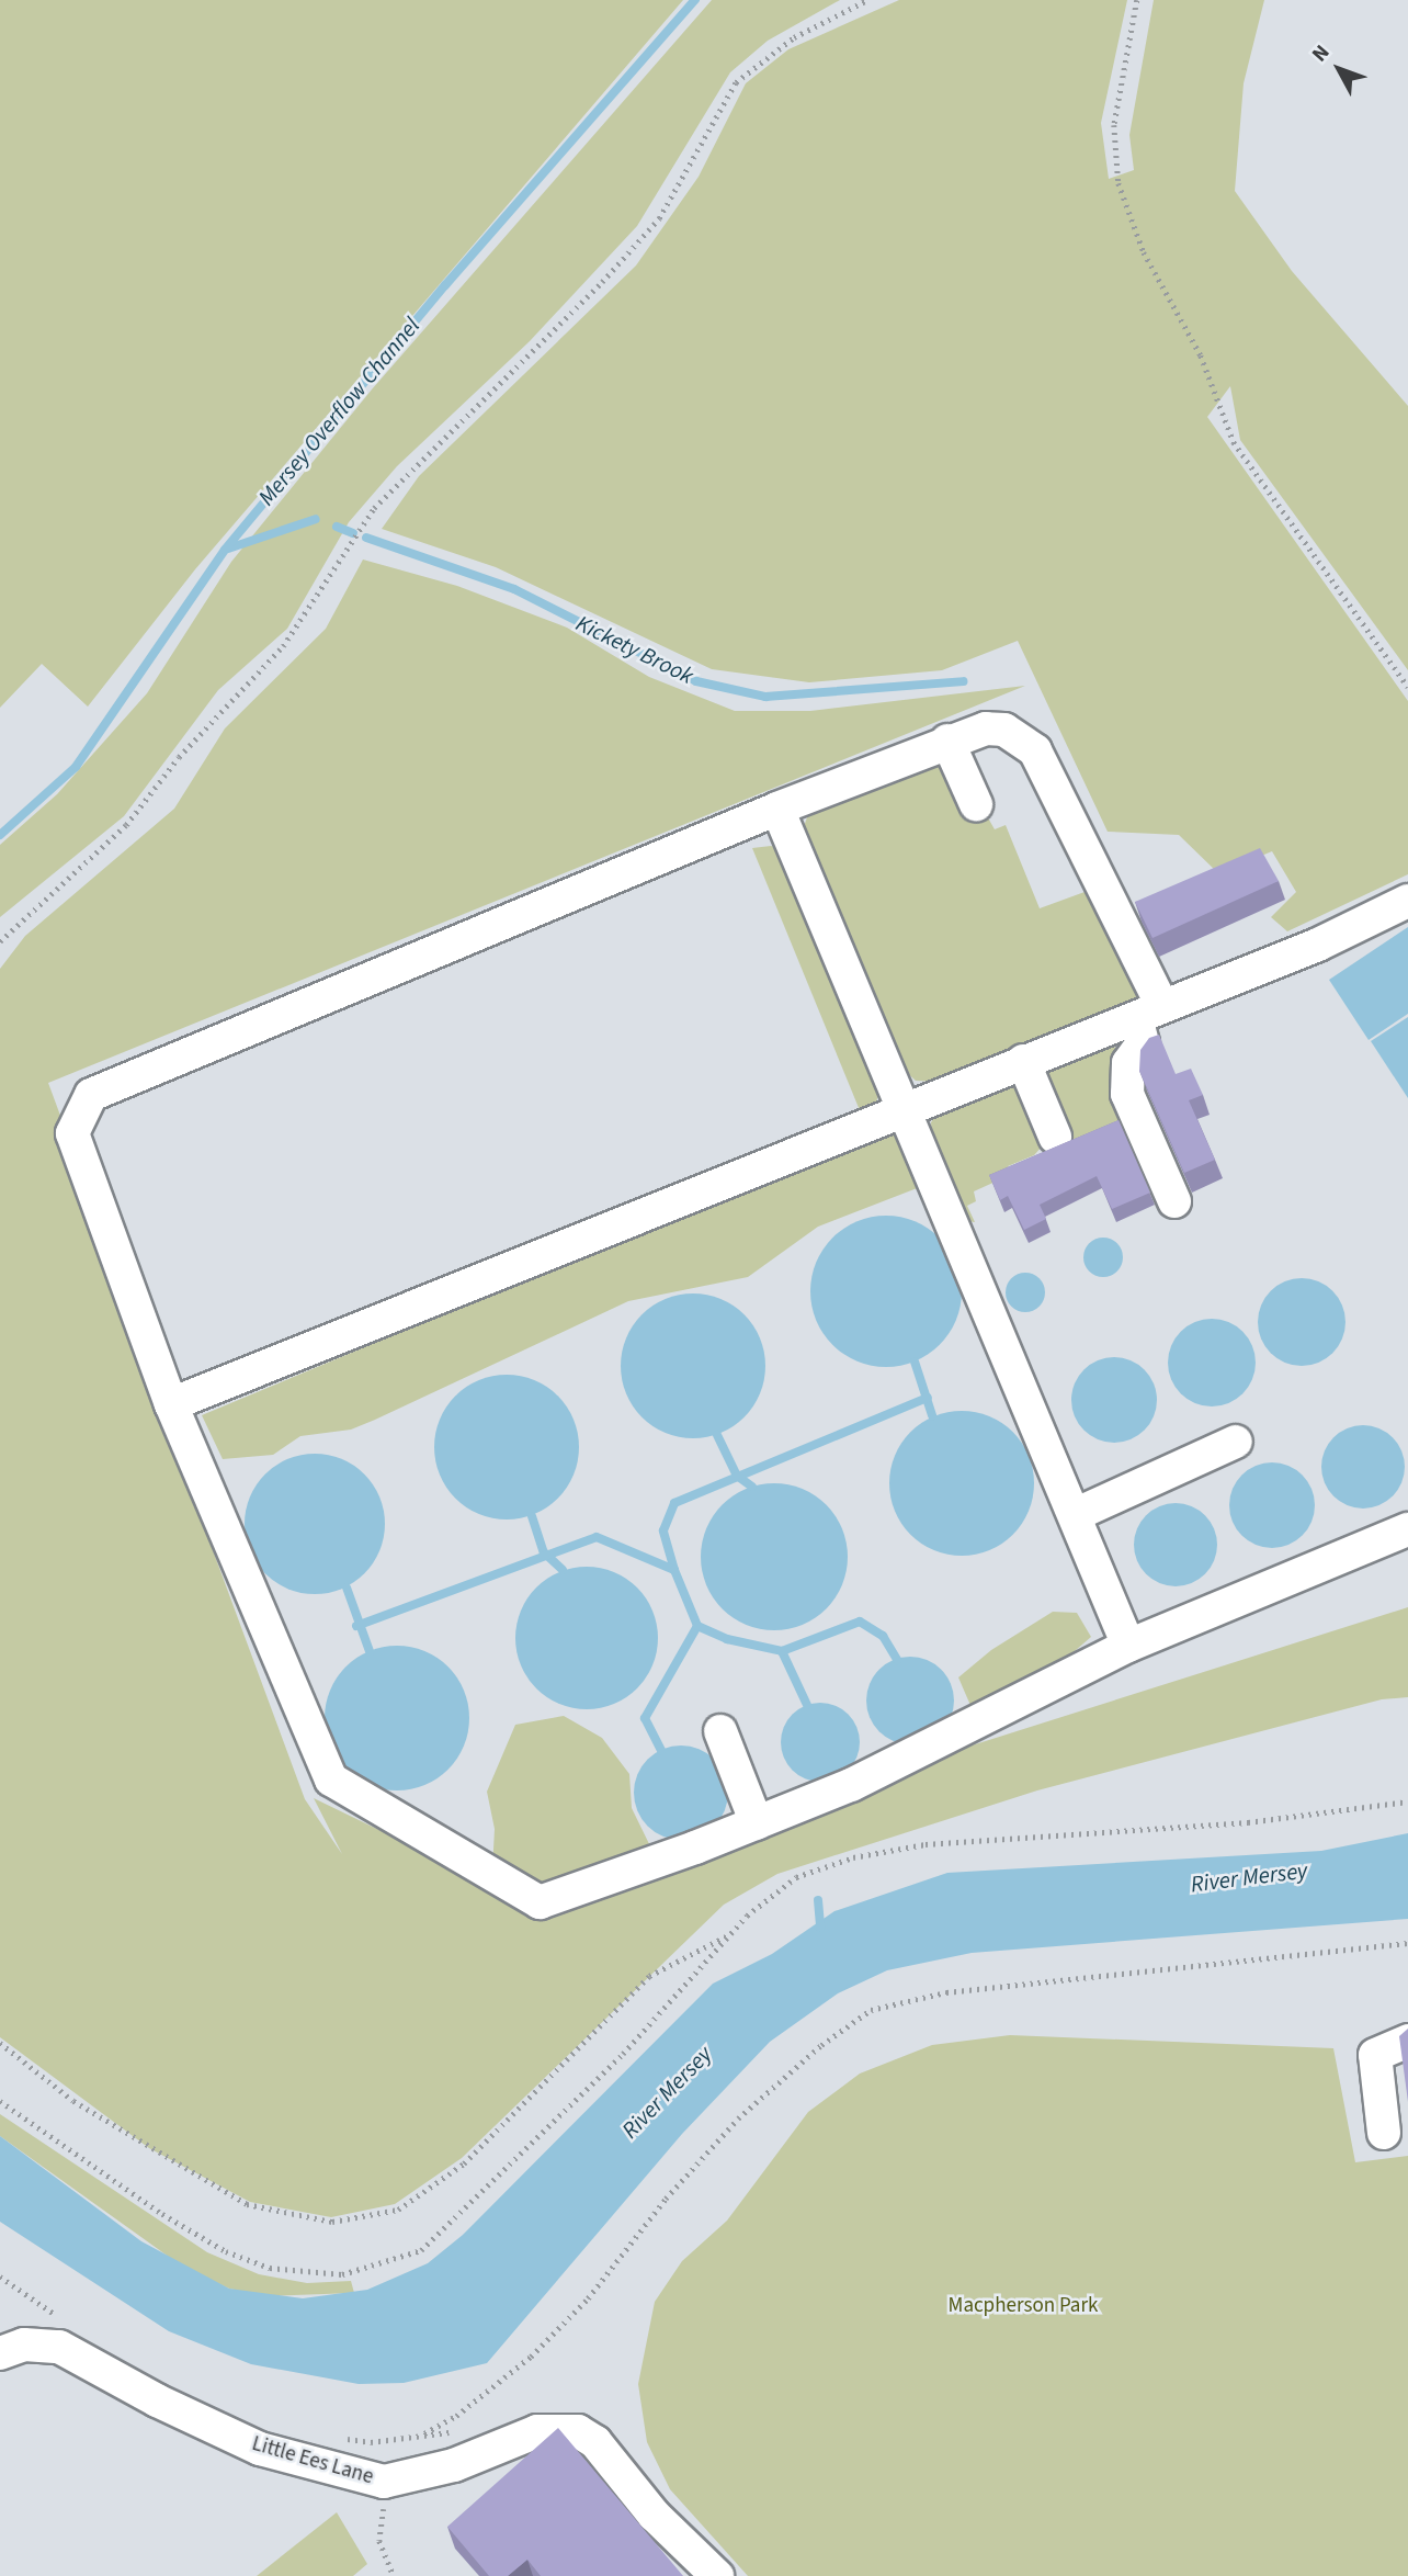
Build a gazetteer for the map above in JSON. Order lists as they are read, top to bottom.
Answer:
{
  "streets": {
    "street": ["Little Ees Lane"]
  },
  "water": ["Mersey Overflow Channel", "Kickety Brook", "River Mersey"],
  "parks": ["Macpherson Park"],
  "north": "top left"
}
